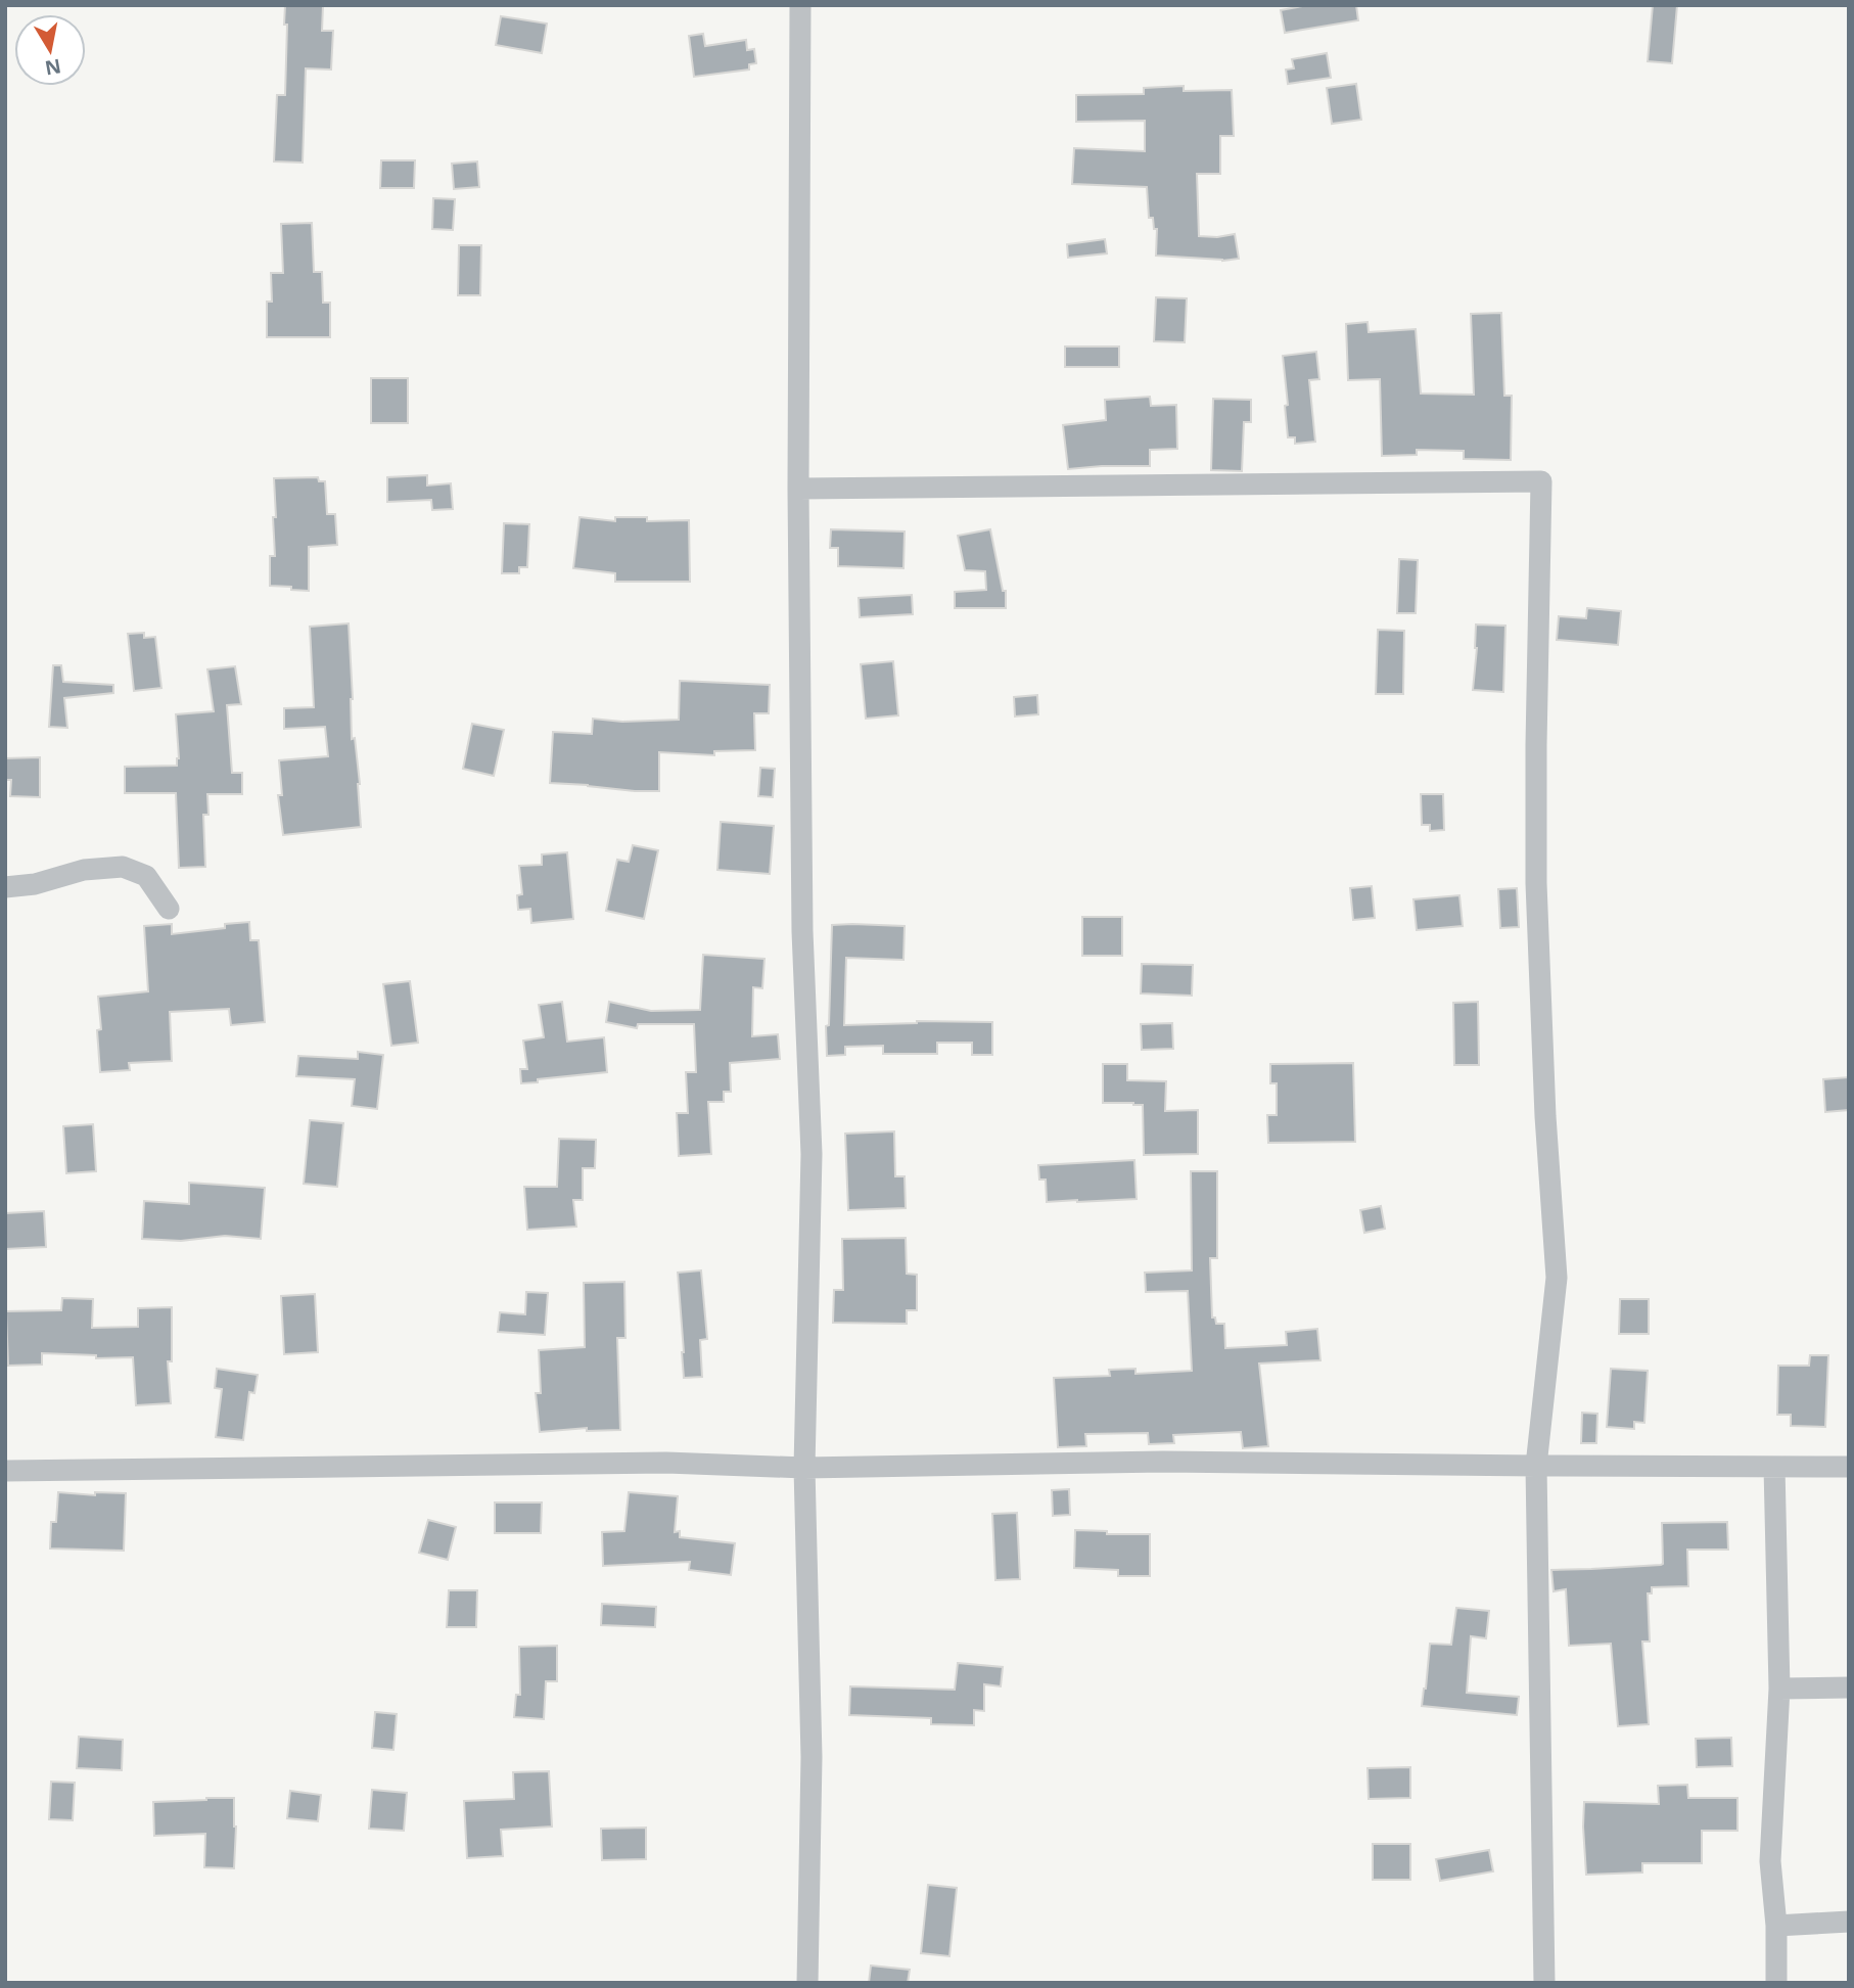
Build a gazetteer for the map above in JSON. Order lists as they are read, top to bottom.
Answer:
{
  "north": "bottom"
}
